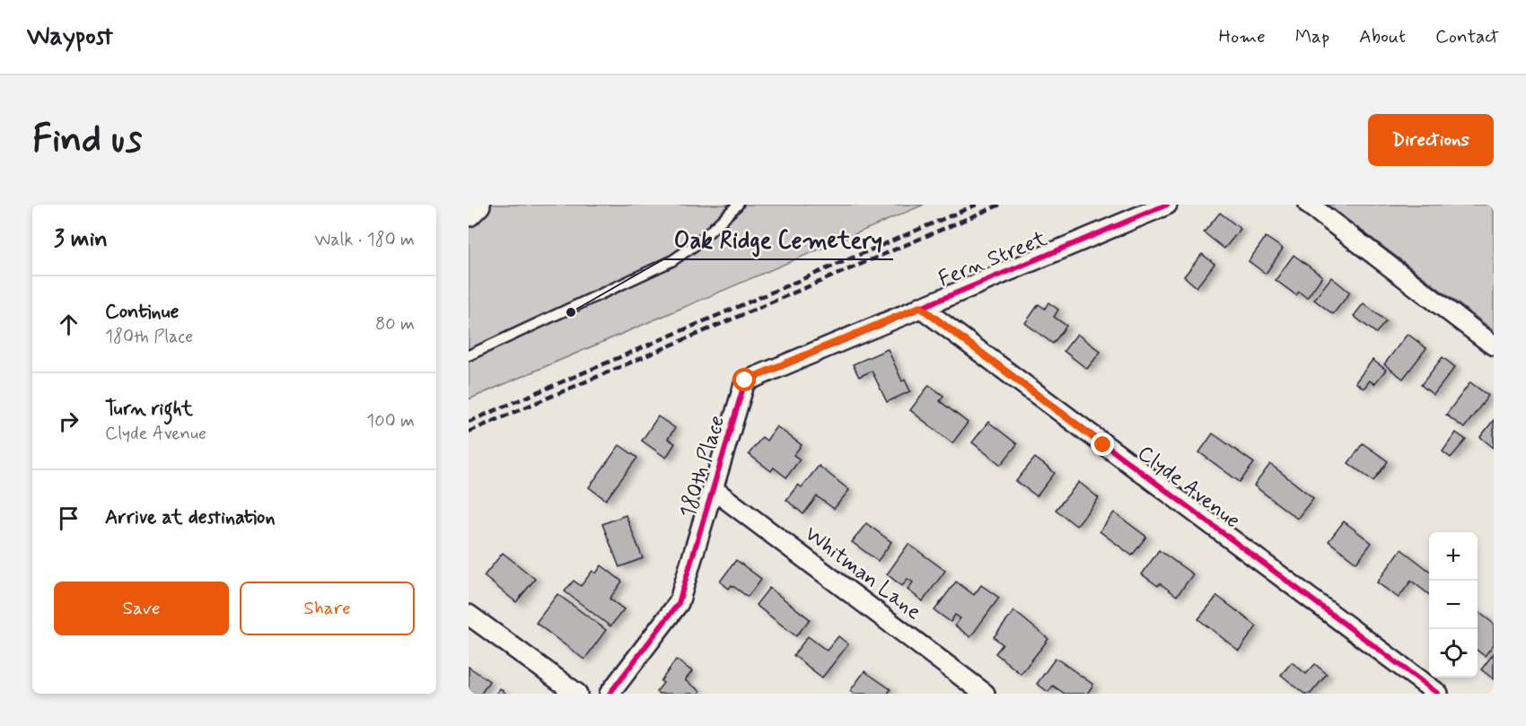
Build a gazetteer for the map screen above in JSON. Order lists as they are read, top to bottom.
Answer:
{
  "streets": {
    "street": [
      "Fern Street",
      "180th Place",
      "Clyde Avenue",
      "Whitman Lane"
    ]
  },
  "crossings": [
    ["Fern Street", "180th Place"],
    ["Fern Street", "Clyde Avenue"],
    ["180th Place", "Clyde Avenue"],
    ["180th Place", "Whitman Lane"]
  ],
  "places": ["Oak Ridge Cemetery"],
  "page": {
    "header": "Waypost",
    "nav": [
      "Home",
      "Map",
      "About",
      "Contact"
    ],
    "buttons": [
      "Directions",
      ["Save", "Share"]
    ],
    "title": "Find us",
    "heading": ["3 min", "Walk · 180 m"],
    "list": [
      ["Continue", "180th Place", "80 m"],
      ["Turn right", "Clyde Avenue", "100 m"],
      "Arrive at destination"
    ],
    "map_buttons": ["+", "−"]
  }
}
